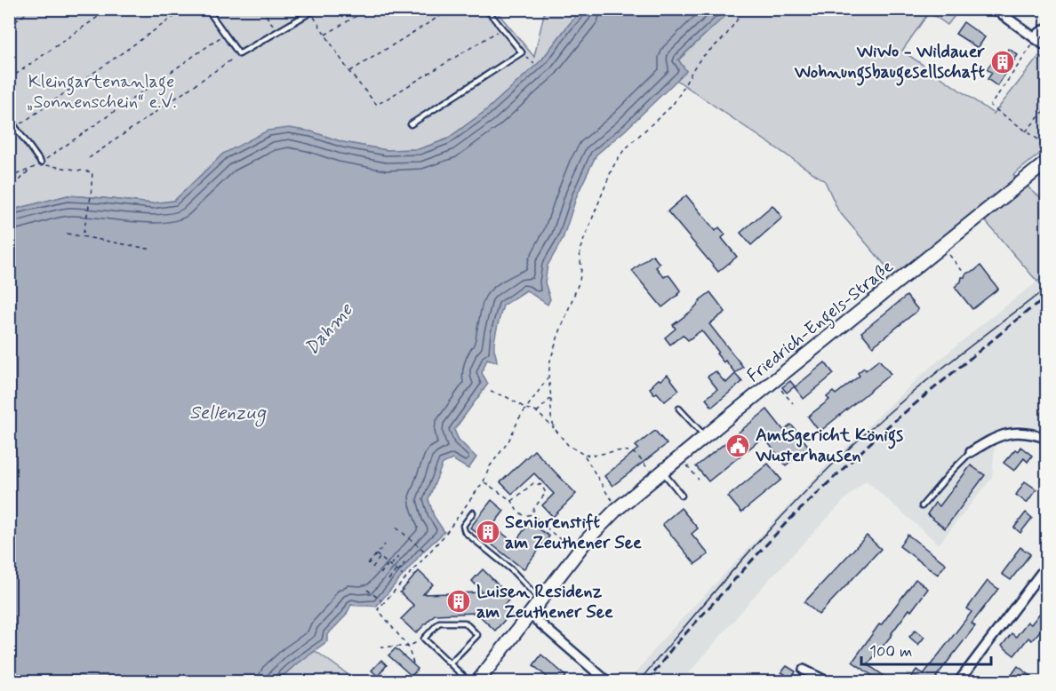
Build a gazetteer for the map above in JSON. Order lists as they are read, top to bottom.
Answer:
{
  "streets": {
    "main road": ["Friedrich-Engels-Straße"]
  },
  "water": ["Dahme", "Sellenzug"],
  "parks": ["Kleingartenanlage „Sonnenschein“ e.V."],
  "places": {
    "building": ["WiWo - Wildauer Wohnungsbaugesellschaft", "Seniorenstift am Zeuthener See", "Luisen Residenz am Zeuthener See"],
    "public building": ["Amtsgericht Königs Wusterhausen"]
  },
  "scale_bar": "100 m"
}
